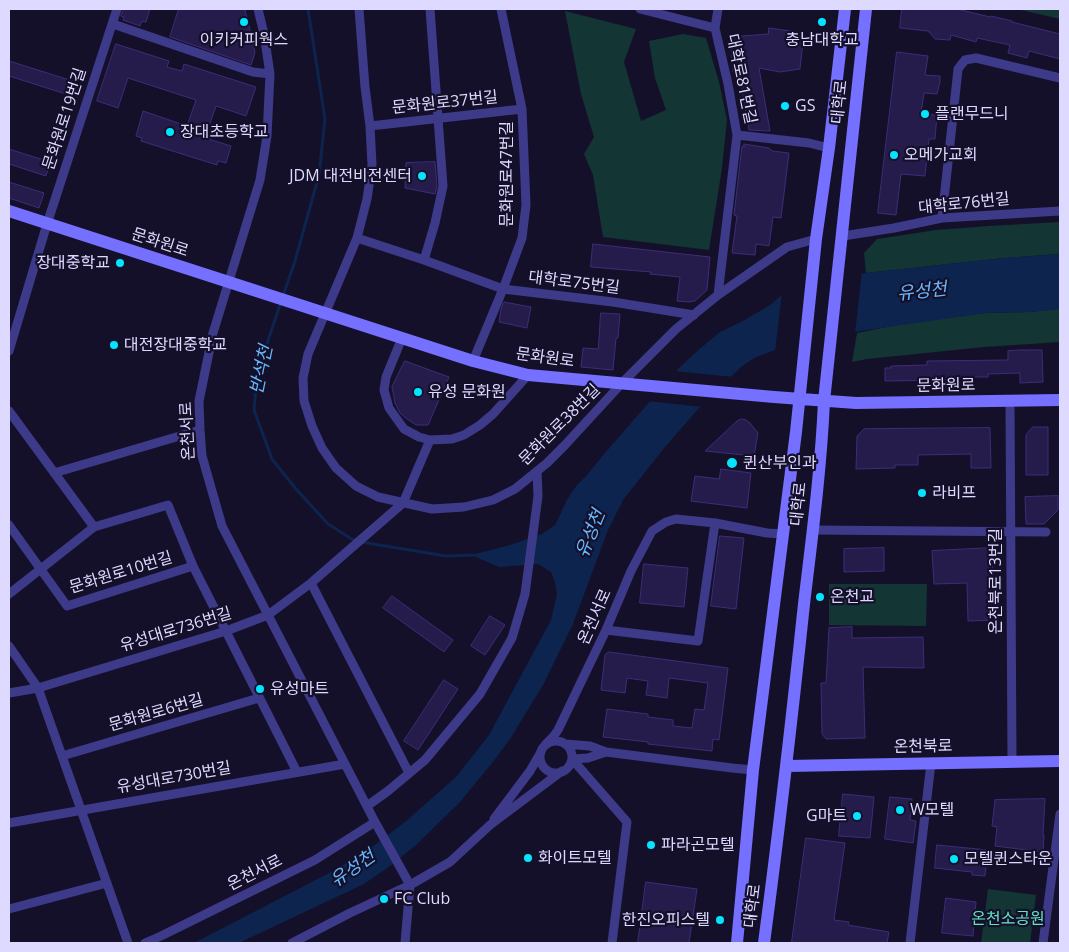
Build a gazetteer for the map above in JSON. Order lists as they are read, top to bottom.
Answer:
{
  "streets": {
    "street": [
      "대학로81번길",
      "대학로",
      "문화원로37번길",
      "문화원로19번길",
      "문화원로47번길",
      "대학로76번길",
      "문화원로",
      "대학로75번길",
      "문화원로38번길",
      "온천서로",
      "문화원로10번길",
      "온천북로13번길",
      "유성대로736번길",
      "문화원로6번길",
      "온천북로",
      "유성대로730번길"
    ]
  },
  "crossings": [
    ["대학로81번길", "대학로"],
    ["대학로", "대학로76번길"],
    ["대학로", "문화원로"],
    ["대학로", "온천서로"],
    ["대학로", "온천북로"],
    ["문화원로37번길", "문화원로47번길"],
    ["문화원로37번길", "문화원로"],
    ["문화원로37번길", "대학로75번길"],
    ["문화원로37번길", "문화원로38번길"],
    ["문화원로19번길", "문화원로"],
    ["문화원로47번길", "문화원로"],
    ["문화원로47번길", "대학로75번길"],
    ["문화원로", "문화원로38번길"],
    ["문화원로", "온천서로"],
    ["문화원로", "온천북로13번길"],
    ["대학로75번길", "문화원로38번길"],
    ["문화원로38번길", "유성대로736번길"],
    ["온천서로", "유성대로736번길"],
    ["온천서로", "유성대로730번길"],
    ["온천북로13번길", "온천북로"]
  ],
  "water": ["유성천", "반석천"],
  "parks": ["온천소공원"],
  "places": [
    "이키커피웍스",
    "충남대학교",
    "GS",
    "플랜무드니",
    "장대초등학교",
    "오메가교회",
    "JDM 대전비전센터",
    "장대중학교",
    "대전장대중학교",
    "유성 문화원",
    "퀸산부인과",
    "라비프",
    "온천교",
    "유성마트",
    "W모텔",
    "G마트",
    "파라곤모텔",
    "화이트모텔",
    "모텔퀸스타운",
    "FC Club",
    "한진오피스텔"
  ]
}
